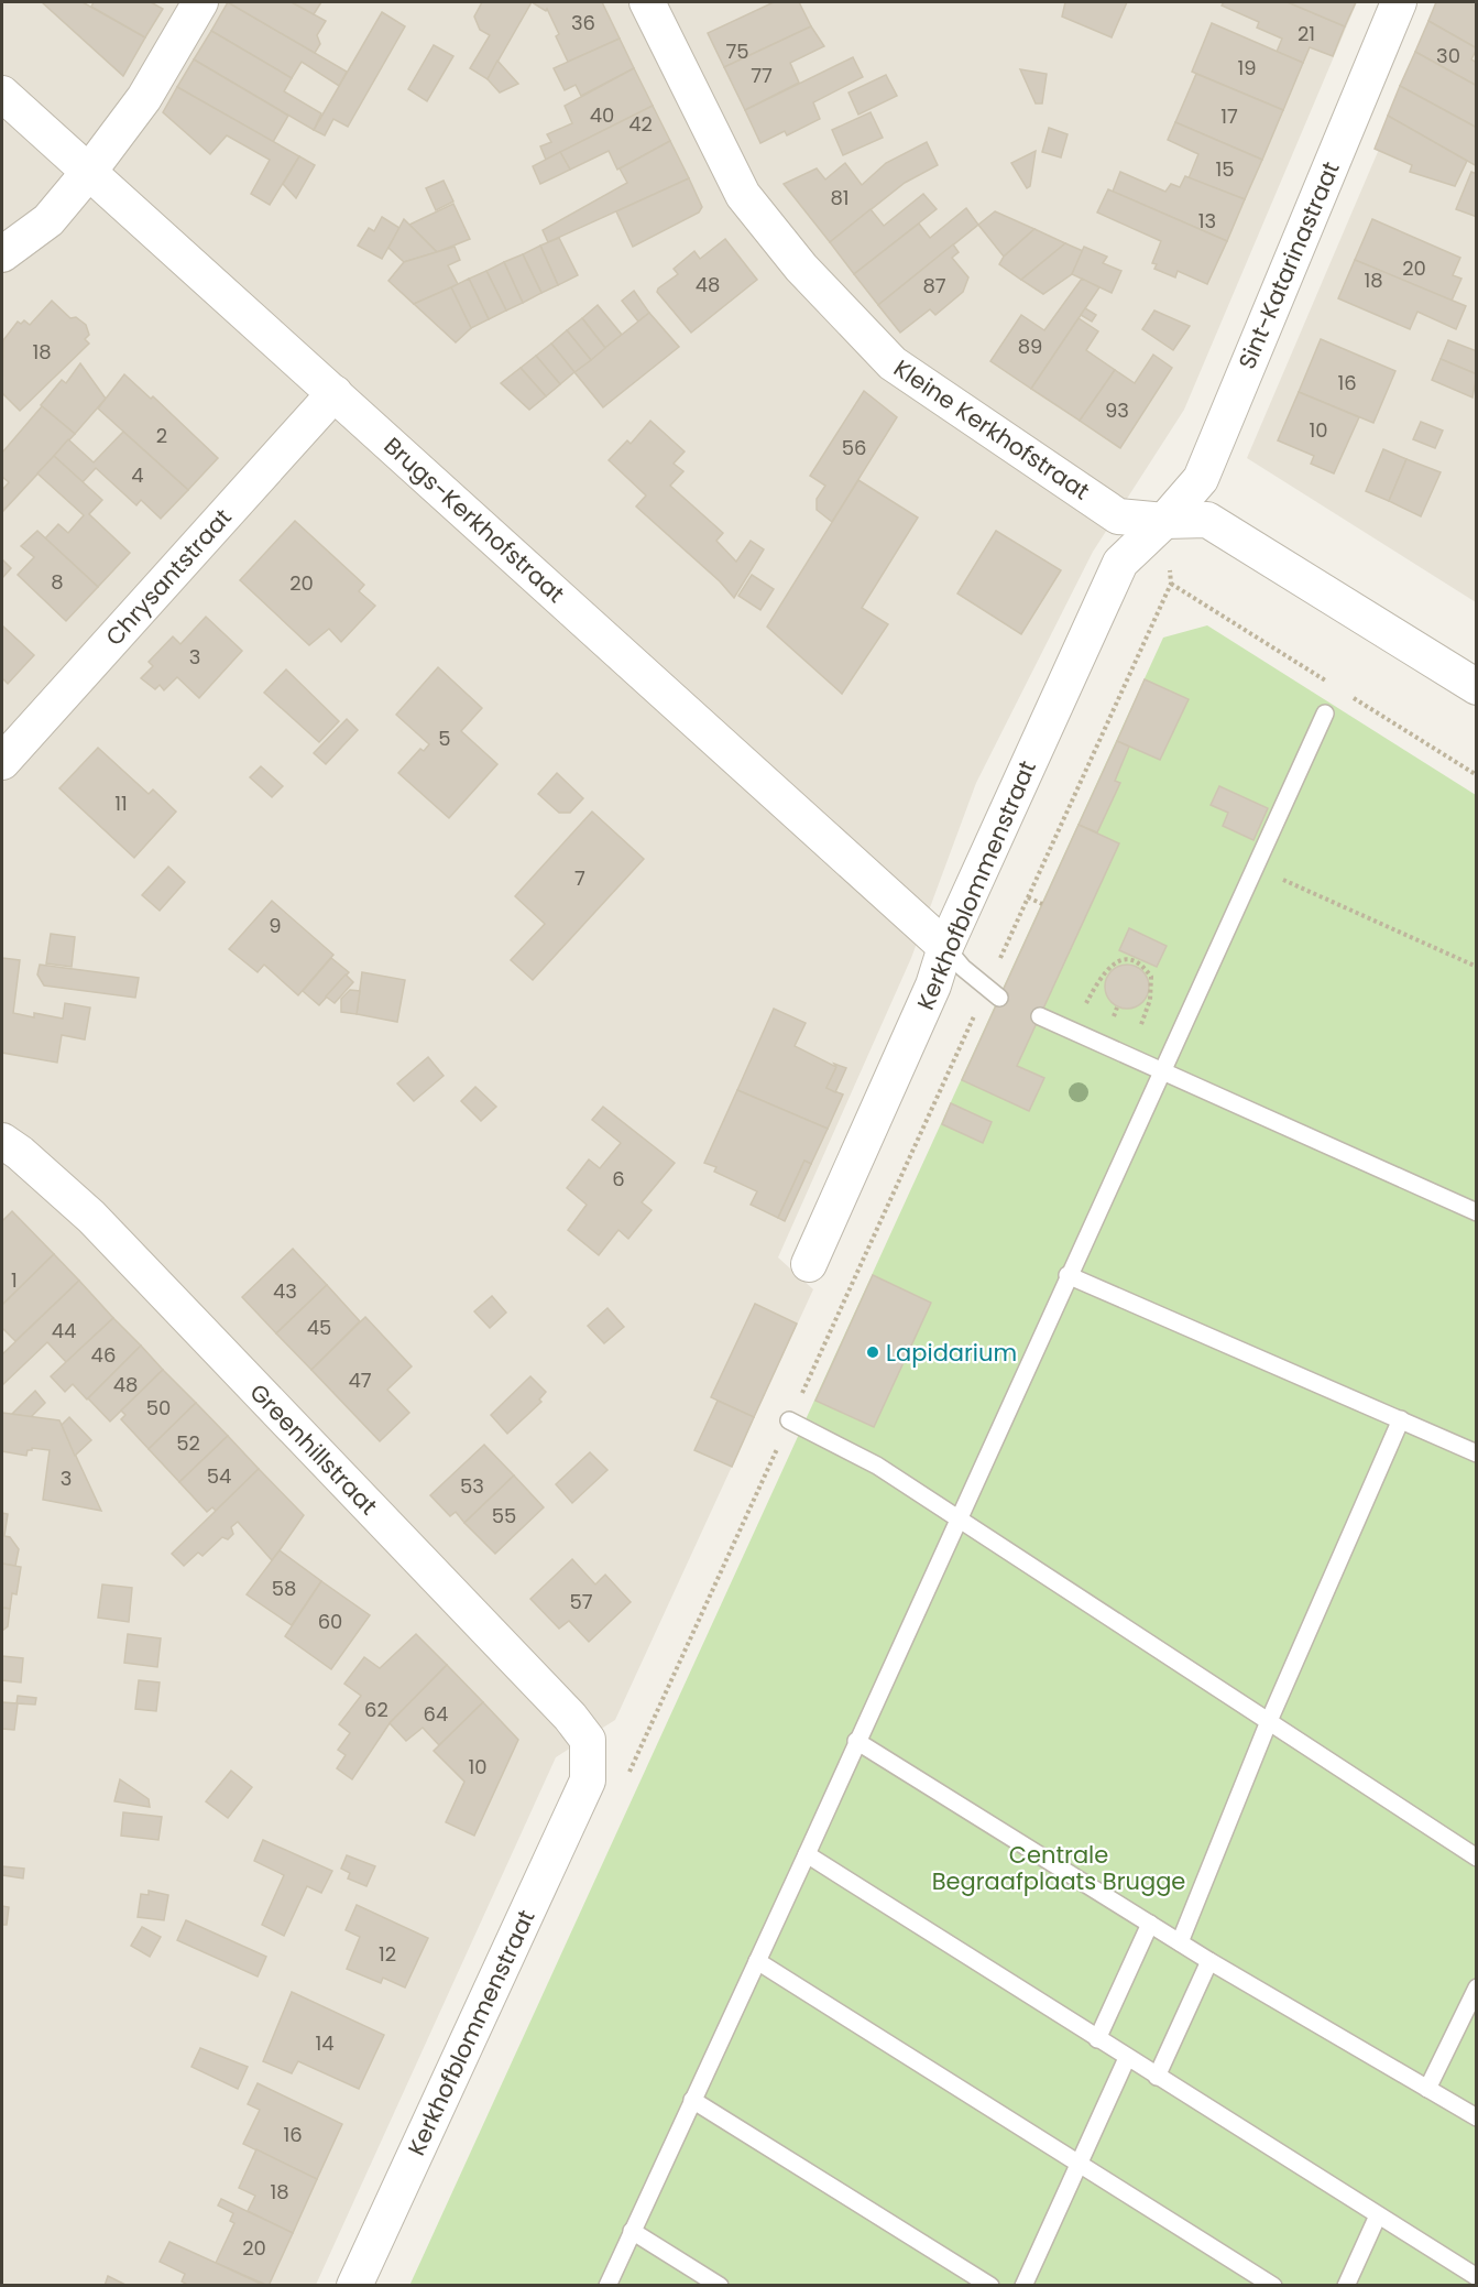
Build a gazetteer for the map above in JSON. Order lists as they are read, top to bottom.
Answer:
{
  "streets": {
    "street": [
      "Sint-Katarinastraat",
      "Kleine Kerkhofstraat",
      "Brugs-Kerkhofstraat",
      "Chrysantstraat",
      "Kerkhofblommenstraat",
      "Greenhillstraat"
    ]
  },
  "crossings": [
    ["Sint-Katarinastraat", "Kleine Kerkhofstraat"],
    ["Sint-Katarinastraat", "Kerkhofblommenstraat"],
    ["Kleine Kerkhofstraat", "Kerkhofblommenstraat"],
    ["Brugs-Kerkhofstraat", "Chrysantstraat"],
    ["Brugs-Kerkhofstraat", "Kerkhofblommenstraat"],
    ["Kerkhofblommenstraat", "Greenhillstraat"]
  ],
  "parks": ["Centrale Begraafplaats Brugge"],
  "places": ["Lapidarium"],
  "house_numbers": [
    "36",
    "21",
    "75",
    "30",
    "19",
    "77",
    "40",
    "17",
    "42",
    "15",
    "81",
    "13",
    "20",
    "18",
    "48",
    "87",
    "89",
    "18",
    "16",
    "93",
    "10",
    "2",
    "56",
    "4",
    "8",
    "20",
    "3",
    "5",
    "11",
    "7",
    "9",
    "6",
    "1",
    "43",
    "45",
    "44",
    "46",
    "47",
    "48",
    "50",
    "52",
    "54",
    "3",
    "53",
    "55",
    "58",
    "57",
    "60",
    "62",
    "64",
    "10",
    "12",
    "14",
    "16",
    "18",
    "20"
  ]
}
